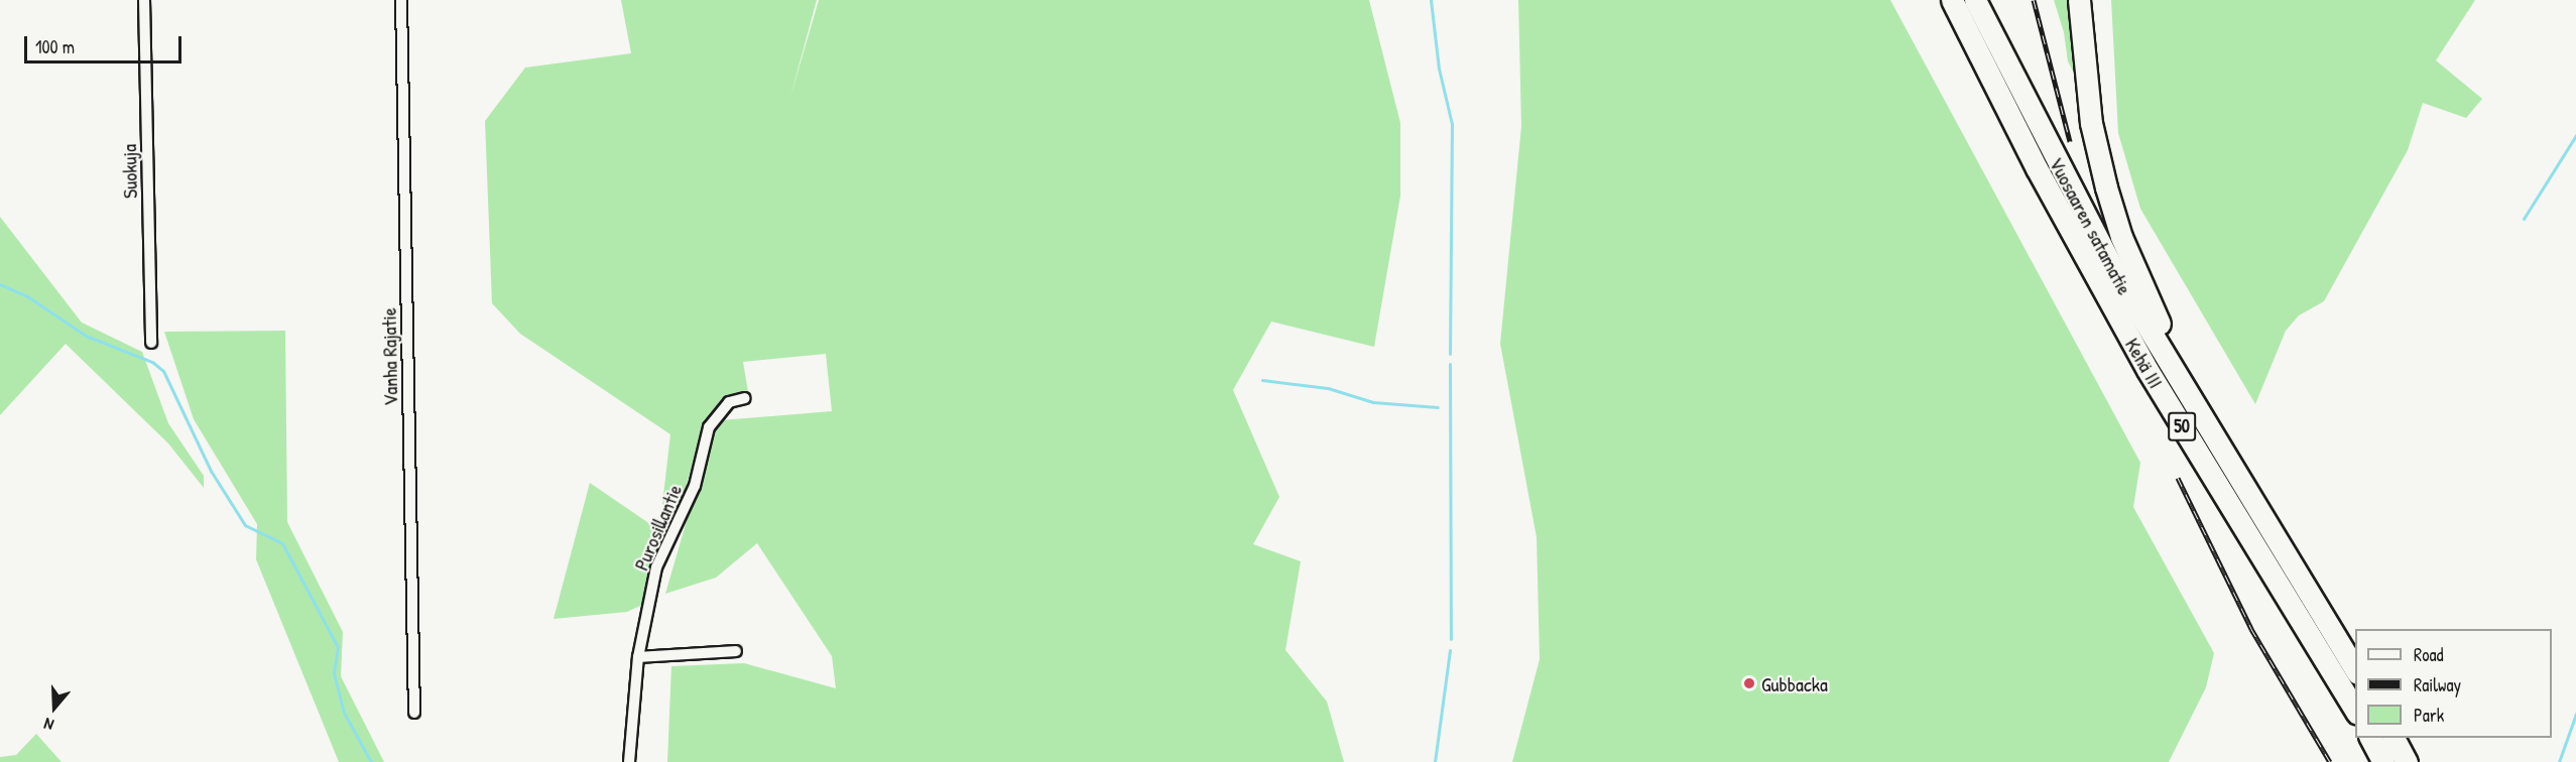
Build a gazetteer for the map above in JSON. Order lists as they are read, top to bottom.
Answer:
{
  "streets": {
    "highway": ["Vuosaaren satamatie", "Kehä III", "50"],
    "street": ["Suokuja", "Vanha Rajatie", "Purosillantie"]
  },
  "crossings": [
    ["Vuosaaren satamatie", "50"]
  ],
  "places": ["Gubbacka"],
  "legend": ["Road", "Railway", "Park"],
  "scale_bar": "100 m",
  "north": "bottom"
}
